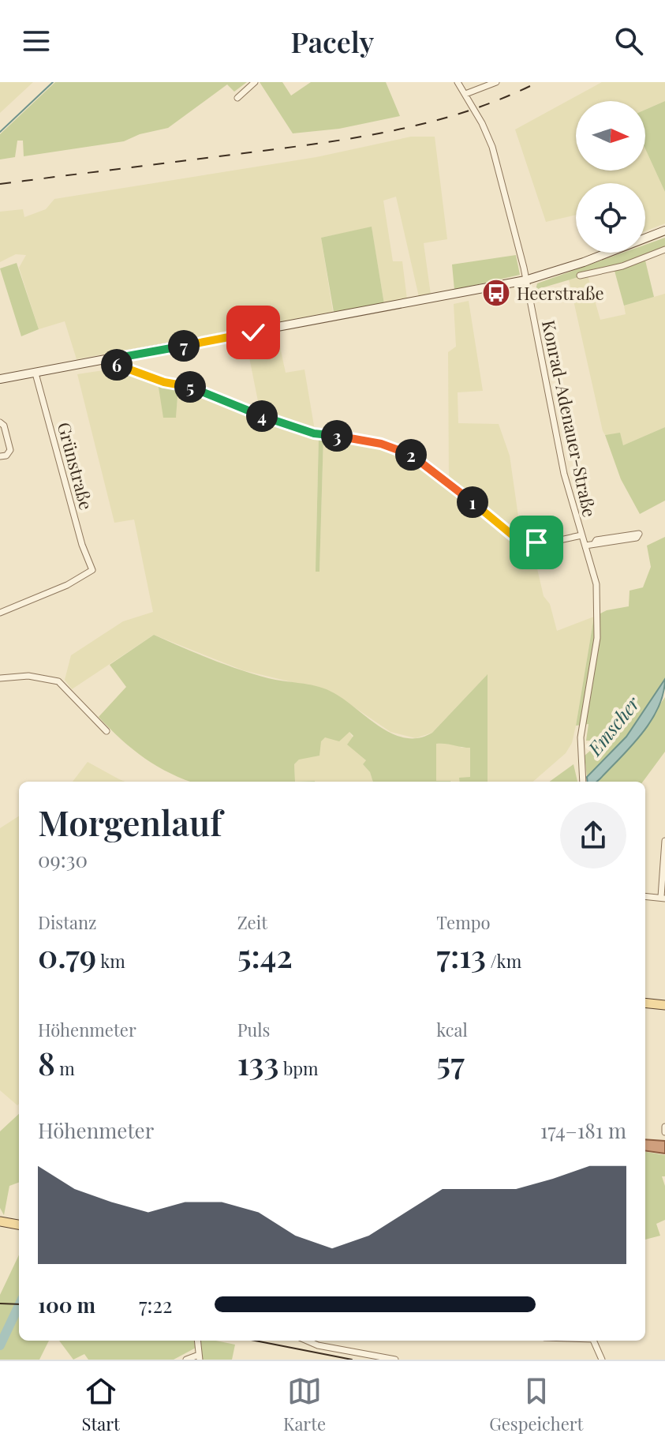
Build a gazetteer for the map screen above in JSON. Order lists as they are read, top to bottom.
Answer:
{
  "streets": {
    "street": ["Konrad-Adenauer-Straße", "Grünstraße"]
  },
  "water": ["Emscher"],
  "places": {
    "bus stop": ["Heerstraße"]
  },
  "north": "right",
  "page": {
    "header": "Pacely",
    "pins": [
      "7",
      "6",
      "5",
      "4",
      "3",
      "2",
      "1"
    ],
    "heading": ["Morgenlauf", "09:30"],
    "stats": [
      ["Distanz", "0.79 km"],
      ["Zeit", "5:42"],
      ["Tempo", "7:13 /km"],
      ["Höhenmeter", "8 m"],
      ["Puls", "133 bpm"],
      ["kcal", "57"]
    ],
    "chart": ["Höhenmeter", "174–181 m"],
    "list": [
      {
        "name": "100 m",
        "note": "7:22"
      }
    ],
    "tabs": ["Start", "Karte", "Gespeichert"]
  }
}
